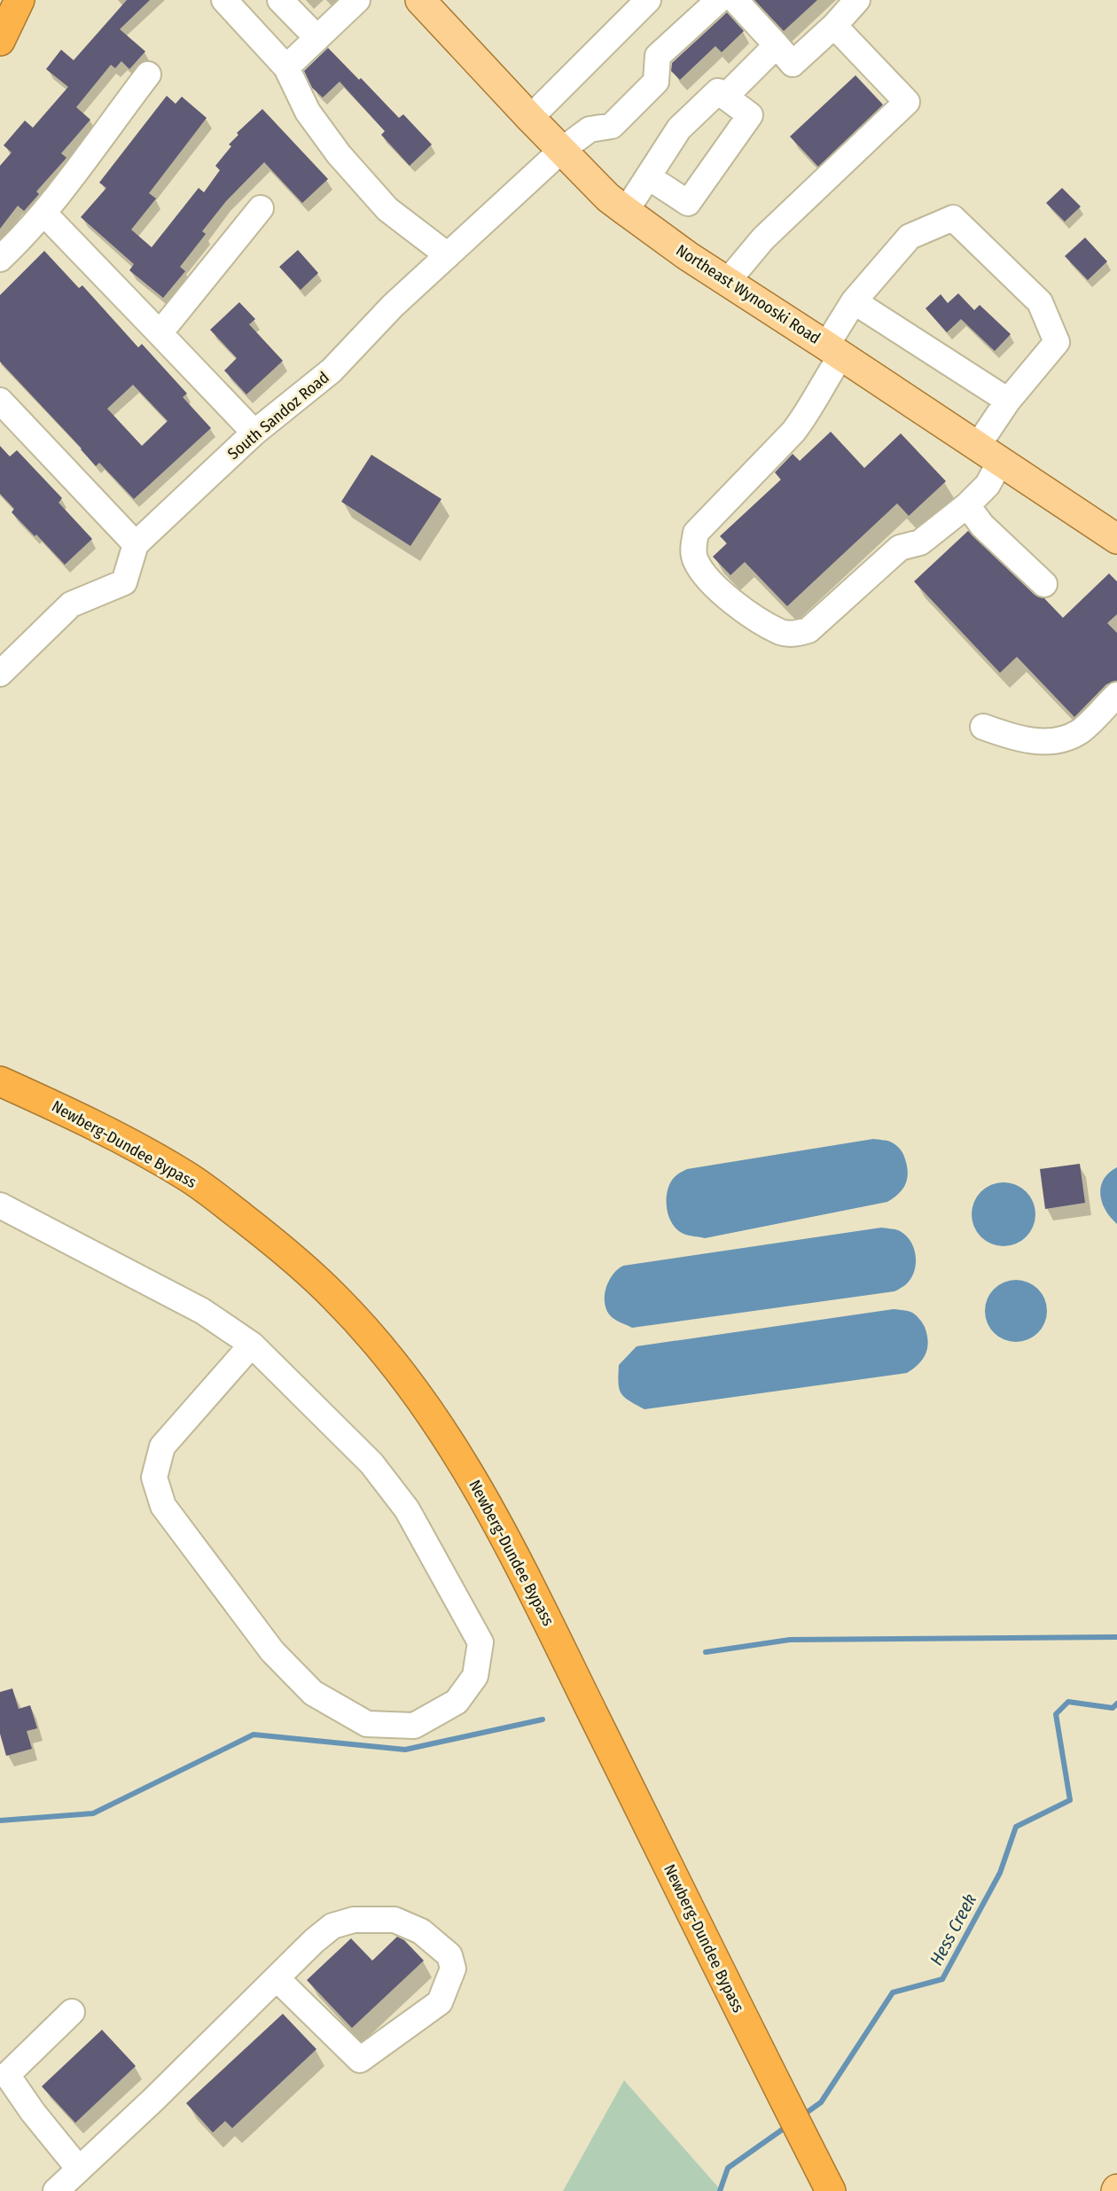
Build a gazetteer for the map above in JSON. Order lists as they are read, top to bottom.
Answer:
{
  "streets": {
    "highway": ["Newberg-Dundee Bypass"],
    "main road": ["Northeast Wynooski Road"],
    "street": ["South Sandoz Road"]
  },
  "crossings": [
    ["Northeast Wynooski Road", "South Sandoz Road"]
  ],
  "water": ["Hess Creek"]
}
